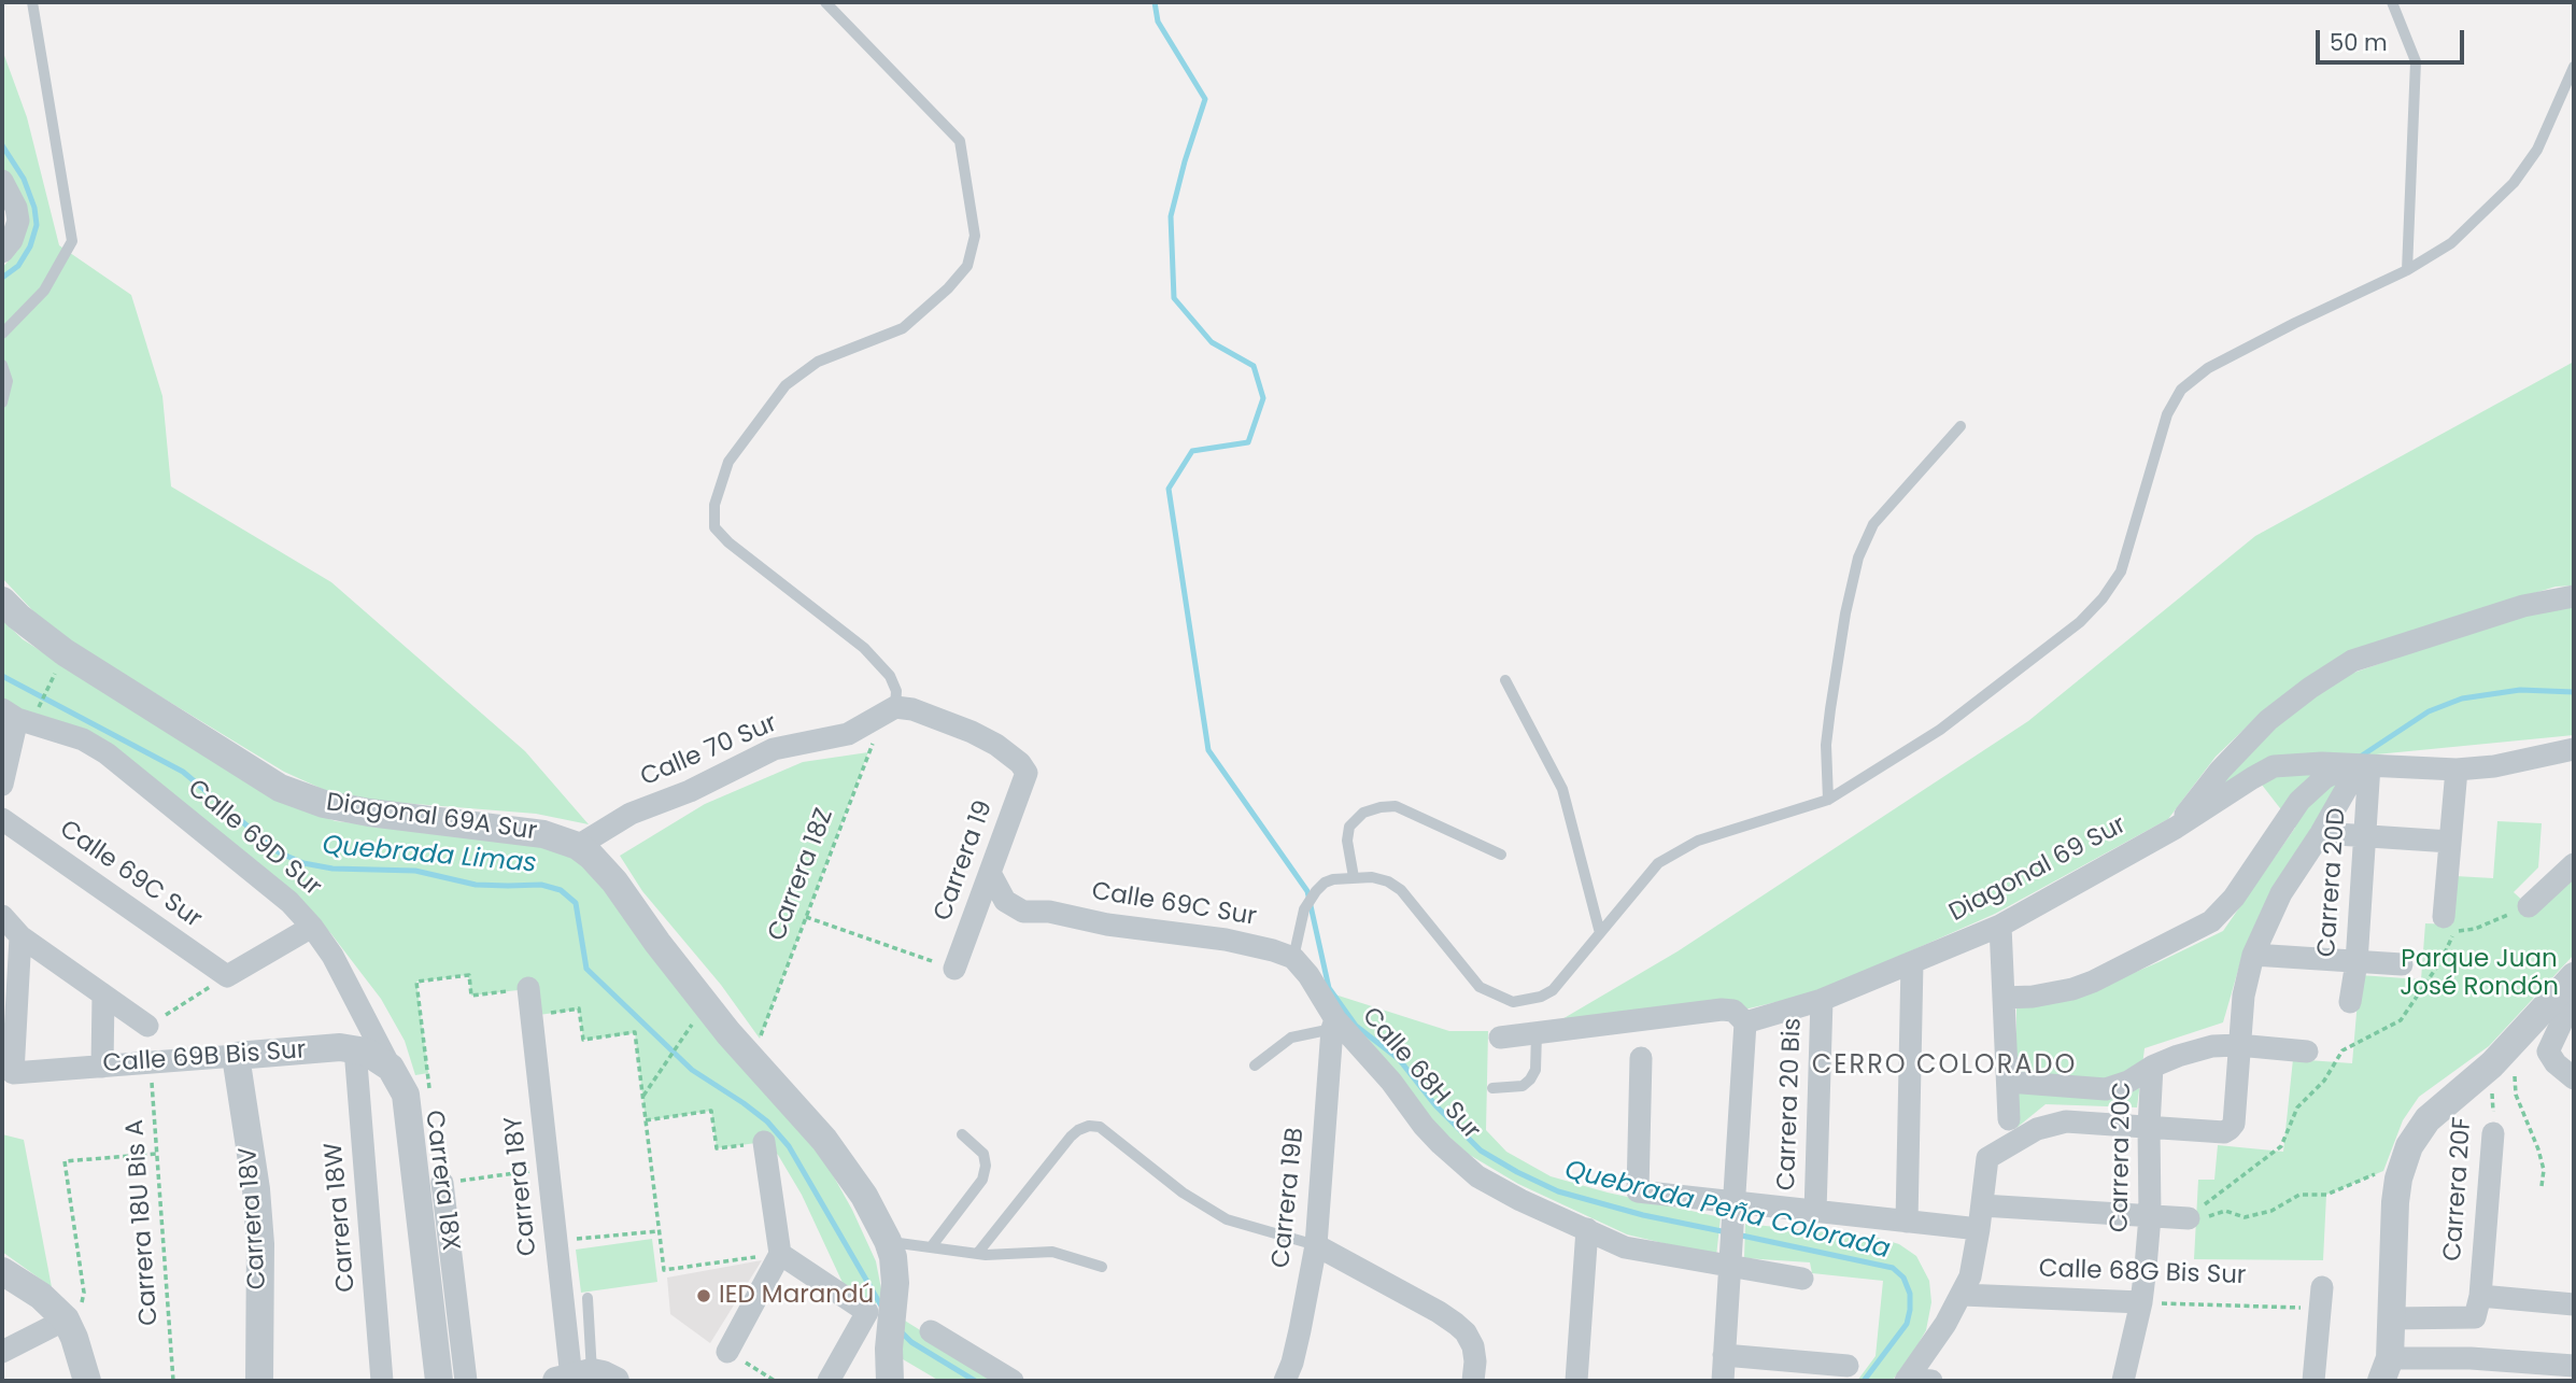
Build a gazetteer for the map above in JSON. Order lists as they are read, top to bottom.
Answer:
{
  "streets": {
    "street": [
      "Calle 70 Sur",
      "Diagonal 69A Sur",
      "Calle 69D Sur",
      "Carrera 19",
      "Diagonal 69 Sur",
      "Calle 69C Sur",
      "Carrera 20D",
      "Calle 69B Bis Sur",
      "Calle 68H Sur",
      "Carrera 20 Bis",
      "Carrera 20C",
      "Carrera 18X",
      "Carrera 18Y",
      "Carrera 20F",
      "Carrera 19B",
      "Carrera 18W",
      "Carrera 18V",
      "Calle 68G Bis Sur"
    ],
    "path": ["Carrera 18Z", "Carrera 18U Bis A"]
  },
  "crossings": [
    ["Calle 70 Sur", "Diagonal 69A Sur"],
    ["Calle 70 Sur", "Carrera 19"],
    ["Diagonal 69A Sur", "Carrera 18Z"],
    ["Calle 69D Sur", "Calle 69B Bis Sur"],
    ["Calle 69D Sur", "Carrera 18X"],
    ["Carrera 19", "Calle 69C Sur"],
    ["Diagonal 69 Sur", "Carrera 20D"],
    ["Diagonal 69 Sur", "Carrera 20 Bis"],
    ["Calle 69B Bis Sur", "Carrera 18X"],
    ["Calle 69B Bis Sur", "Carrera 18W"],
    ["Calle 69B Bis Sur", "Carrera 18V"],
    ["Calle 69B Bis Sur", "Carrera 18U Bis A"],
    ["Calle 68H Sur", "Carrera 19B"],
    ["Carrera 20C", "Calle 68G Bis Sur"],
    ["Carrera 18X", "Carrera 18Y"]
  ],
  "districts": ["CERRO COLORADO"],
  "water": ["Quebrada Limas", "Quebrada Peña Colorada"],
  "parks": ["Parque Juan José Rondón"],
  "places": ["IED Marandú"],
  "scale_bar": "50 m"
}
